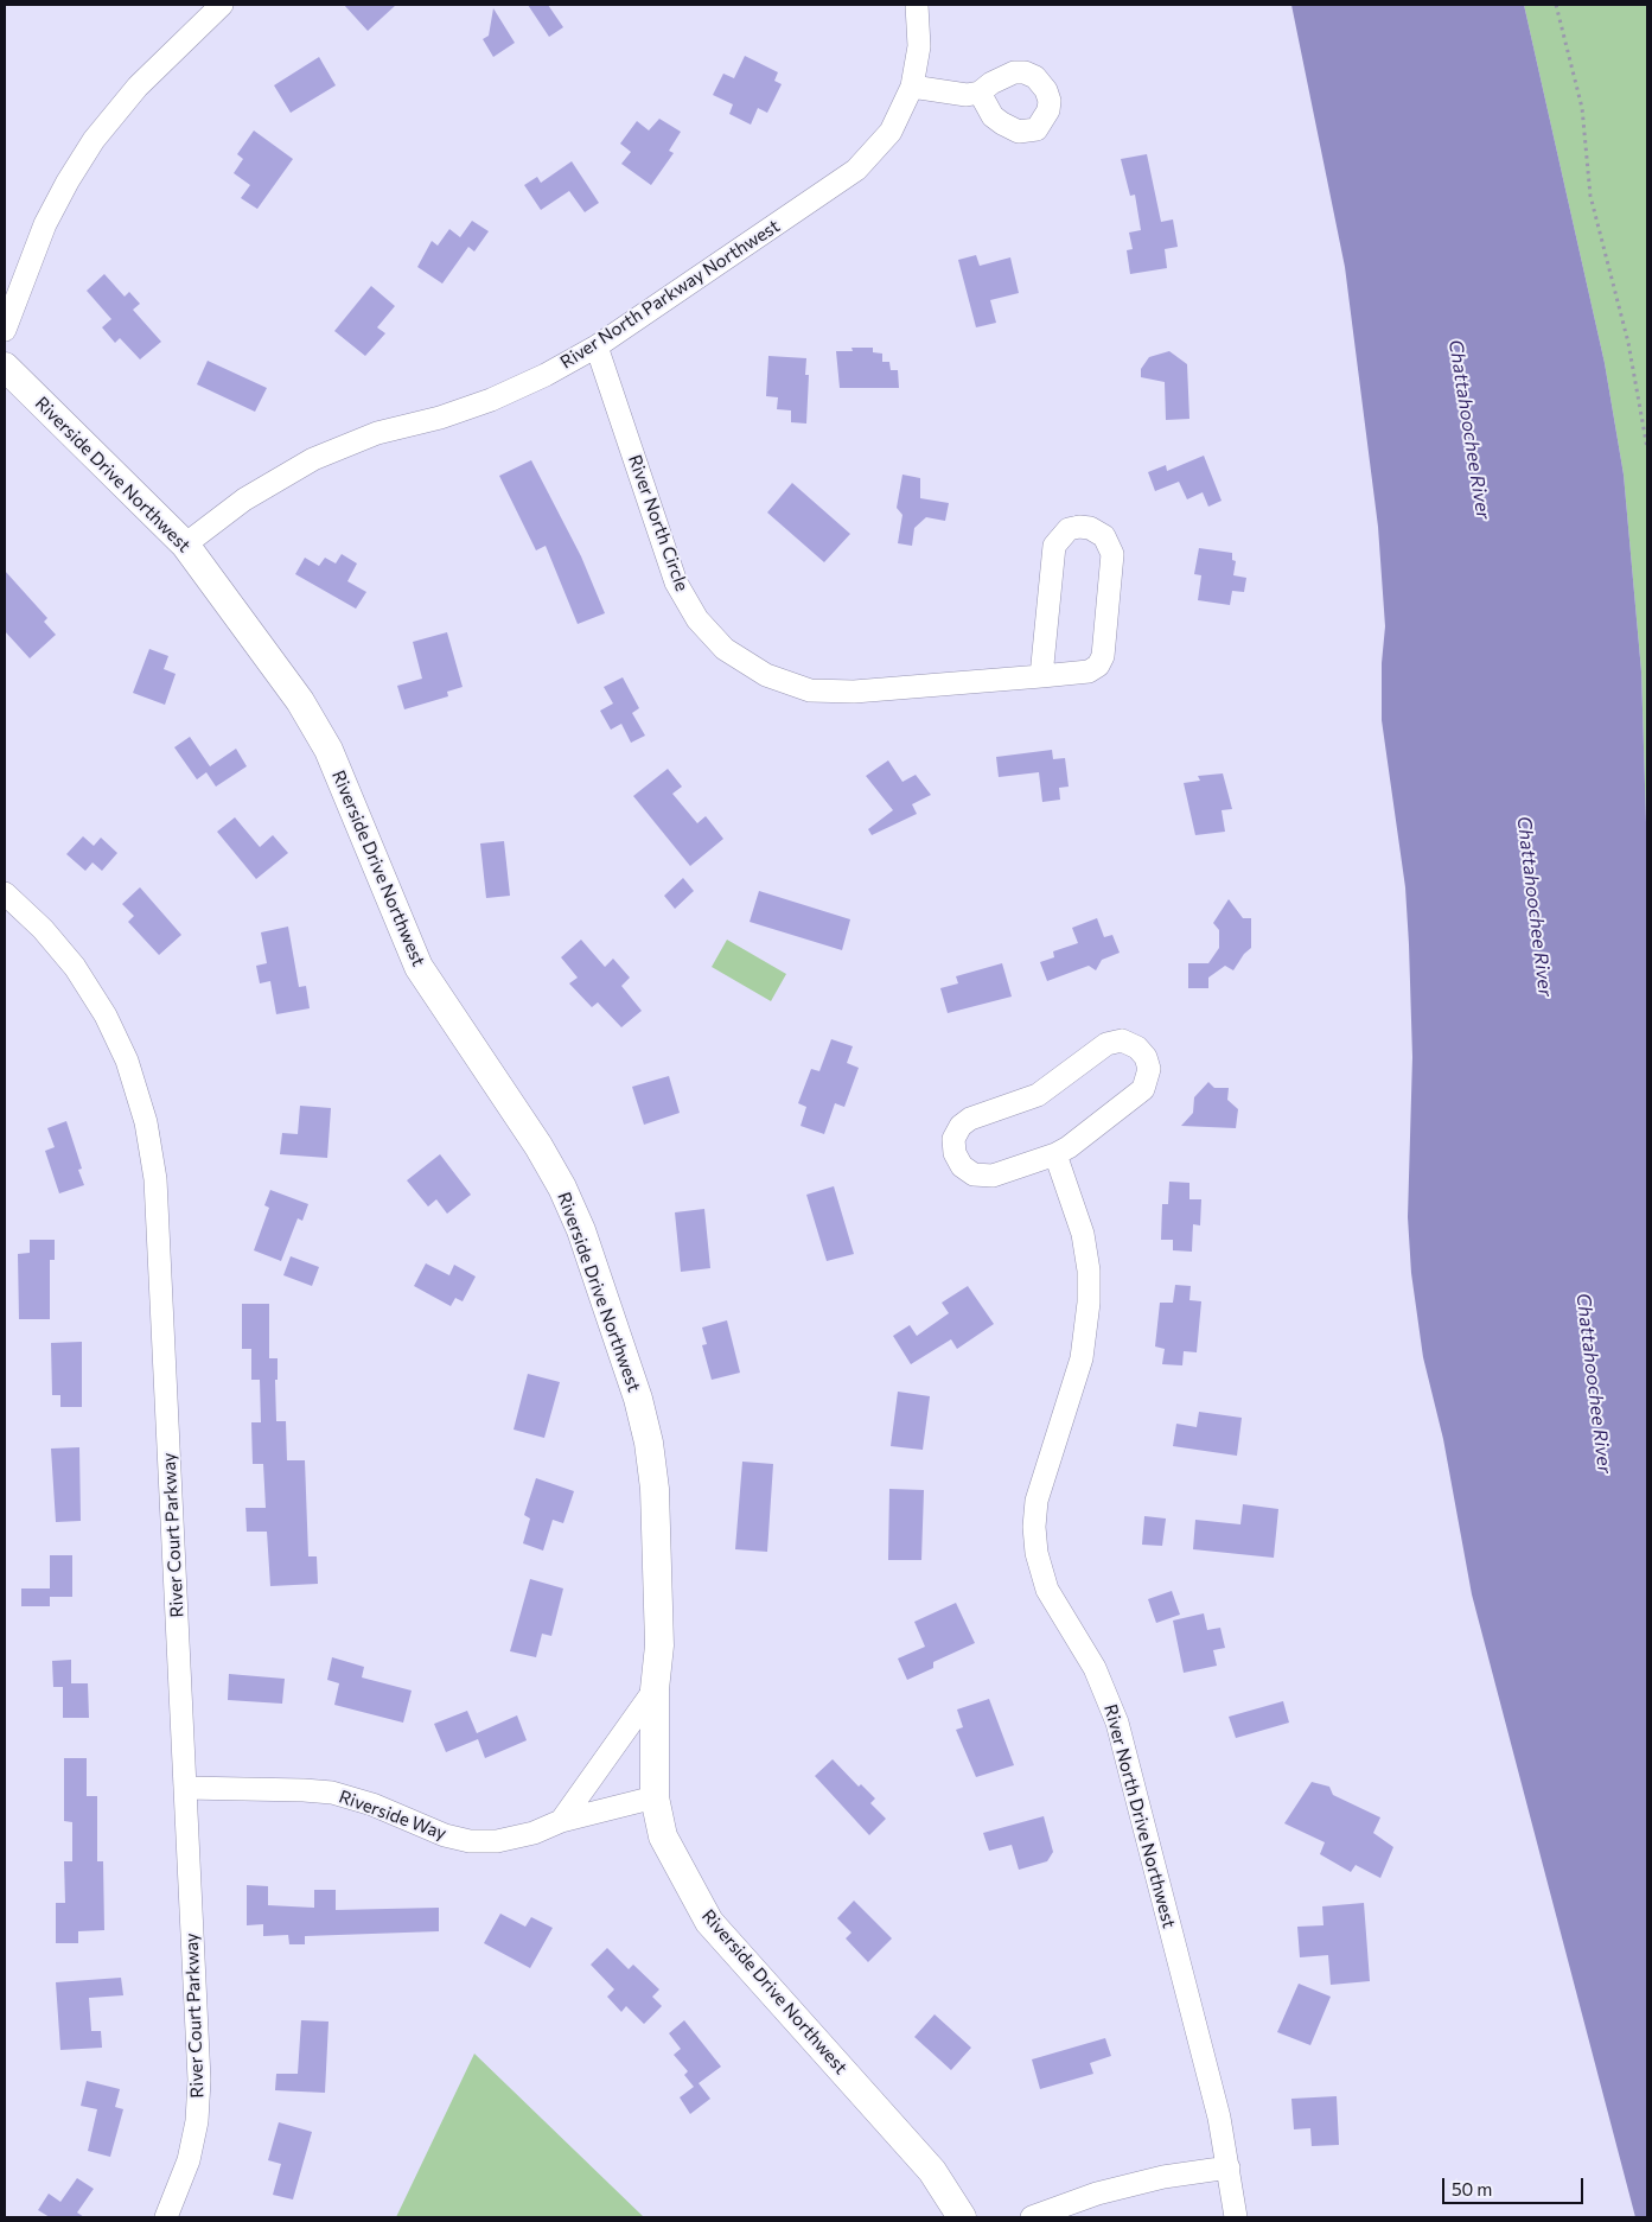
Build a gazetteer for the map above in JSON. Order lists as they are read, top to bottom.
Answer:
{
  "streets": {
    "street": [
      "River North Parkway Northwest",
      "Riverside Drive Northwest",
      "River North Circle",
      "River Court Parkway",
      "Riverside Way",
      "River North Drive Northwest"
    ]
  },
  "crossings": [
    ["River North Parkway Northwest", "Riverside Drive Northwest"],
    ["River North Parkway Northwest", "River North Circle"],
    ["Riverside Drive Northwest", "Riverside Way"],
    ["River Court Parkway", "Riverside Way"]
  ],
  "water": ["Chattahoochee River"],
  "scale_bar": "50 m"
}
